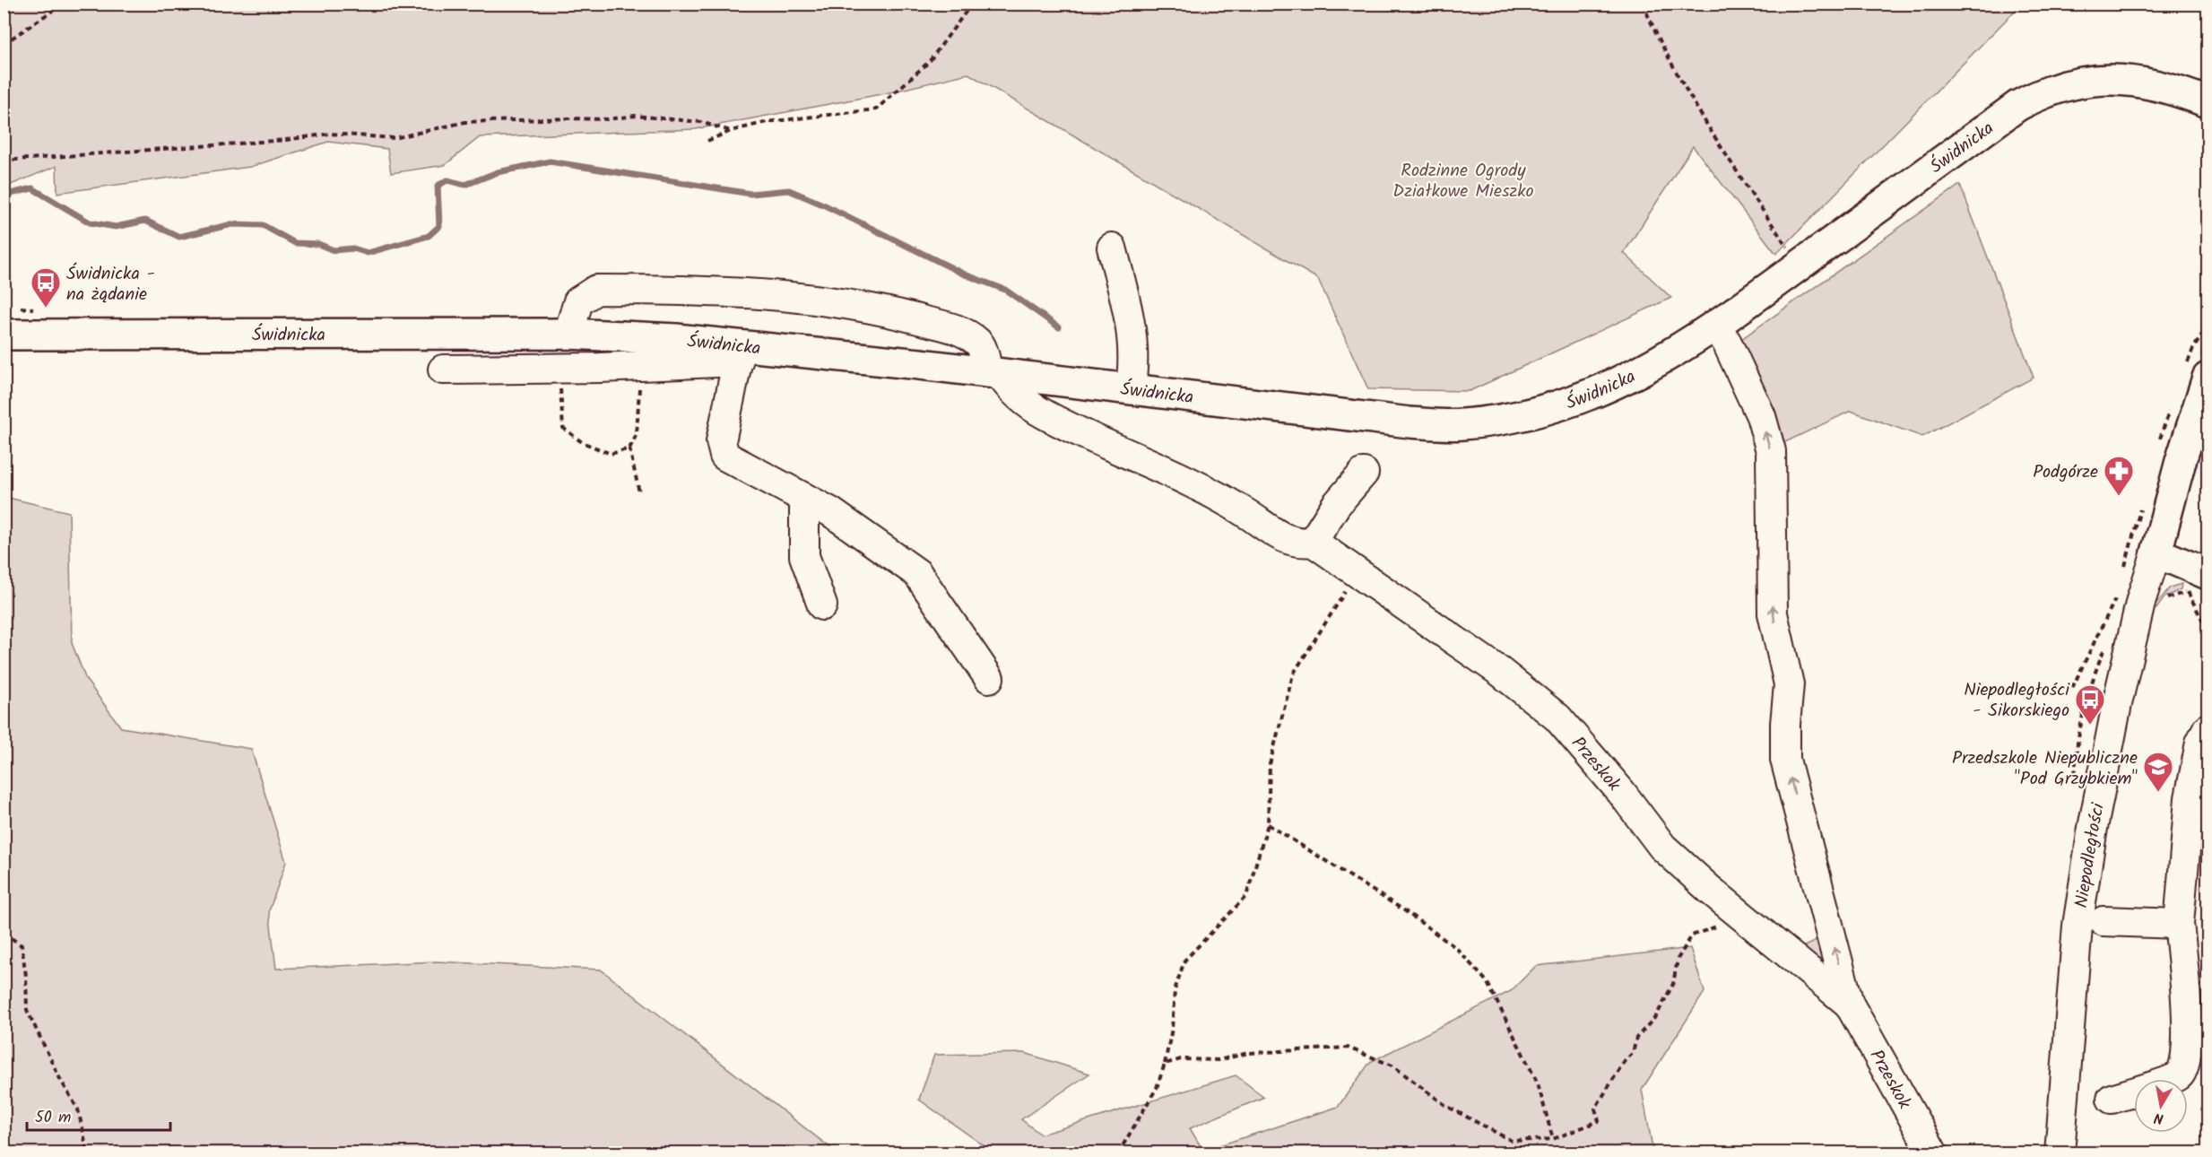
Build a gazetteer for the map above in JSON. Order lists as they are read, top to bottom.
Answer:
{
  "streets": {
    "main road": ["Świdnicka", "Niepodległości"],
    "street": ["Przeskok"]
  },
  "crossings": [
    ["Świdnicka", "Przeskok"]
  ],
  "one_way": ["Przeskok"],
  "parks": ["Rodzinne Ogrody Działkowe Mieszko"],
  "places": {
    "bus stop": ["Świdnicka - na żądanie", "Niepodległości - Sikorskiego"],
    "pharmacy": ["Podgórze"],
    "school or university": ["Przedszkole Niepubliczne \"Pod Grzybkiem\""]
  },
  "scale_bar": "50 m",
  "north": "bottom"
}
